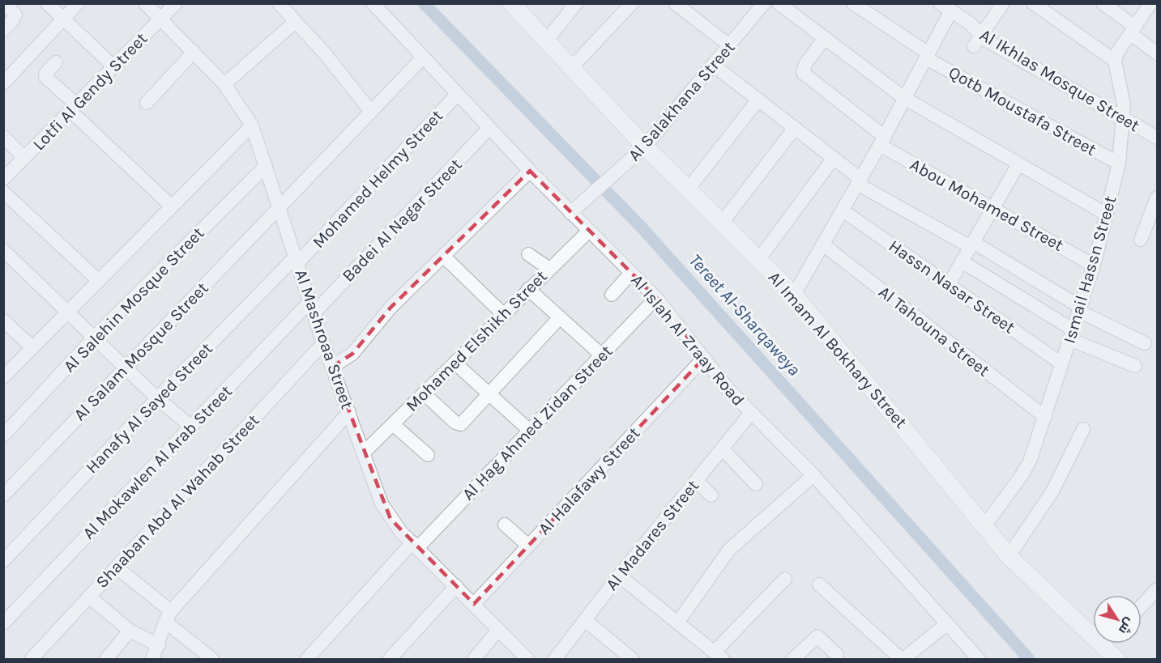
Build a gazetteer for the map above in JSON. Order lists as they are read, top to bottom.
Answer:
{
  "streets": {
    "street": [
      "Al Ikhlas Mosque Street",
      "Lotfi Al Gendy Street",
      "Al Salakhana Street",
      "Qotb Moustafa Street",
      "Mohamed Helmy Street",
      "Abou Mohamed Street",
      "Badei Al Nagar Street",
      "Ismail Hassn Street",
      "Hassn Nasar Street",
      "Al Salehin Mosque Street",
      "Al Tahouna Street",
      "Al Mashroaa Street",
      "Al Islah Al Zraay Road",
      "Mohamed Elshikh Street",
      "Al Imam Al Bokhary Street",
      "Al Salam Mosque Street",
      "Hanafy Al Sayed Street",
      "Al Hag Ahmed Zidan Street",
      "Al Mokawlen Al Arab Street",
      "Al Halafawy Street",
      "Shaaban Abd Al Wahab Street",
      "Al Madares Street"
    ]
  },
  "crossings": [
    ["Al Ikhlas Mosque Street", "Ismail Hassn Street"],
    ["Lotfi Al Gendy Street", "Al Mashroaa Street"],
    ["Al Salakhana Street", "Al Islah Al Zraay Road"],
    ["Al Salakhana Street", "Al Imam Al Bokhary Street"],
    ["Qotb Moustafa Street", "Ismail Hassn Street"],
    ["Mohamed Helmy Street", "Al Mashroaa Street"],
    ["Mohamed Helmy Street", "Al Islah Al Zraay Road"],
    ["Mohamed Helmy Street", "Hanafy Al Sayed Street"],
    ["Abou Mohamed Street", "Ismail Hassn Street"],
    ["Badei Al Nagar Street", "Al Mashroaa Street"],
    ["Badei Al Nagar Street", "Al Islah Al Zraay Road"],
    ["Badei Al Nagar Street", "Al Mokawlen Al Arab Street"],
    ["Ismail Hassn Street", "Hassn Nasar Street"],
    ["Ismail Hassn Street", "Al Tahouna Street"],
    ["Ismail Hassn Street", "Al Imam Al Bokhary Street"],
    ["Al Salehin Mosque Street", "Al Mashroaa Street"],
    ["Al Mashroaa Street", "Mohamed Elshikh Street"],
    ["Al Mashroaa Street", "Al Salam Mosque Street"],
    ["Al Mashroaa Street", "Hanafy Al Sayed Street"],
    ["Al Mashroaa Street", "Al Hag Ahmed Zidan Street"],
    ["Al Mashroaa Street", "Al Mokawlen Al Arab Street"],
    ["Al Mashroaa Street", "Al Halafawy Street"],
    ["Al Mashroaa Street", "Shaaban Abd Al Wahab Street"],
    ["Al Islah Al Zraay Road", "Mohamed Elshikh Street"],
    ["Al Islah Al Zraay Road", "Al Salam Mosque Street"],
    ["Al Islah Al Zraay Road", "Al Hag Ahmed Zidan Street"],
    ["Al Islah Al Zraay Road", "Al Halafawy Street"],
    ["Al Islah Al Zraay Road", "Al Madares Street"]
  ],
  "water": ["Tereet Al-Sharqaweya"],
  "north": "bottom right"
}
